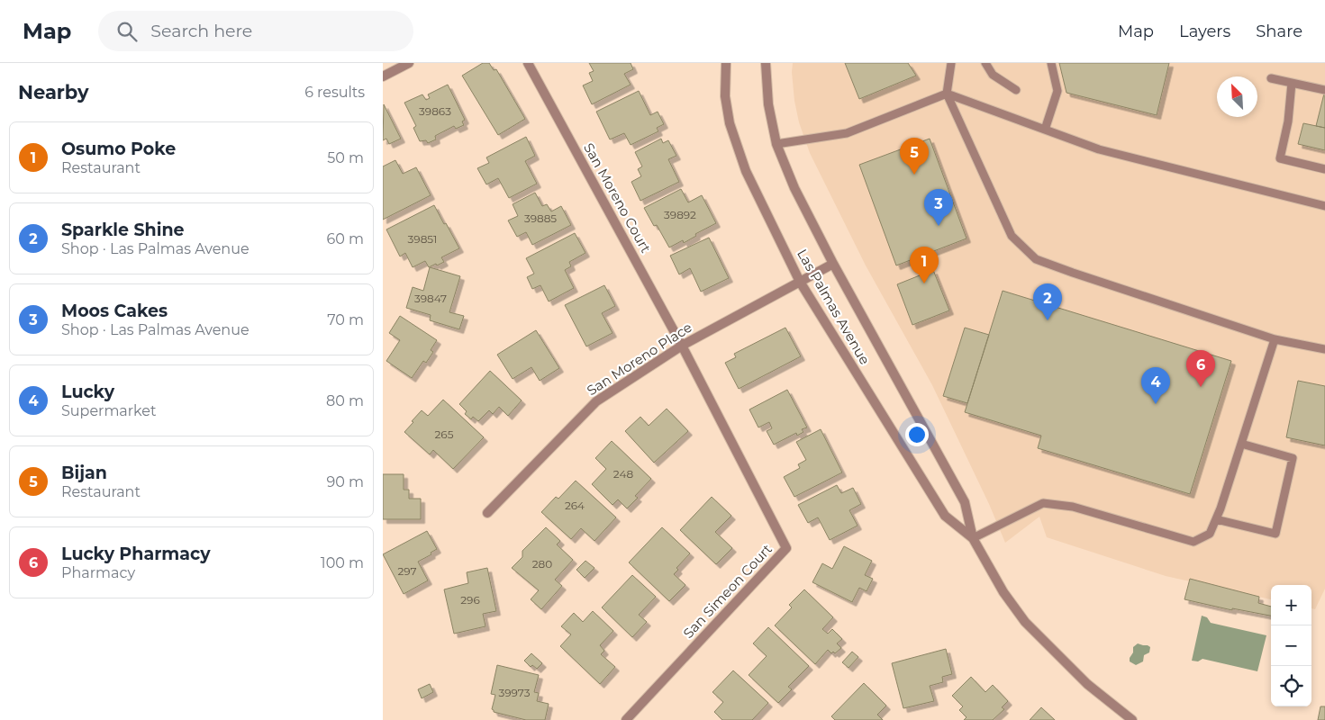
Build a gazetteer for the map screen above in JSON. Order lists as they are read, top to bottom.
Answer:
{
  "streets": {
    "street": [
      "San Moreno Court",
      "Las Palmas Avenue",
      "San Moreno Place",
      "San Simeon Court"
    ]
  },
  "crossings": [
    ["San Moreno Court", "San Moreno Place"],
    ["San Moreno Court", "San Simeon Court"],
    ["Las Palmas Avenue", "San Moreno Place"],
    ["San Moreno Place", "San Simeon Court"]
  ],
  "house_numbers": [
    "39863",
    "39892",
    "39885",
    "39851",
    "39847",
    "265",
    "248",
    "264",
    "280",
    "297",
    "296",
    "39973"
  ],
  "north": "top left",
  "page": {
    "header": "Map",
    "search": "Search here",
    "nav": ["Map", "Layers", "Share"],
    "heading": ["Nearby", "6 results"],
    "list": [
      {
        "mark": "1",
        "name": "Osumo Poke",
        "note": "Restaurant",
        "value": "50 m"
      },
      {
        "mark": "2",
        "name": "Sparkle Shine",
        "note": "Shop · Las Palmas Avenue",
        "value": "60 m"
      },
      {
        "mark": "3",
        "name": "Moos Cakes",
        "note": "Shop · Las Palmas Avenue",
        "value": "70 m"
      },
      {
        "mark": "4",
        "name": "Lucky",
        "note": "Supermarket",
        "value": "80 m"
      },
      {
        "mark": "5",
        "name": "Bijan",
        "note": "Restaurant",
        "value": "90 m"
      },
      {
        "mark": "6",
        "name": "Lucky Pharmacy",
        "note": "Pharmacy",
        "value": "100 m"
      }
    ],
    "pins": [
      "5",
      "3",
      "1",
      "2",
      "6",
      "4"
    ],
    "map_buttons": ["+", "−"]
  }
}
